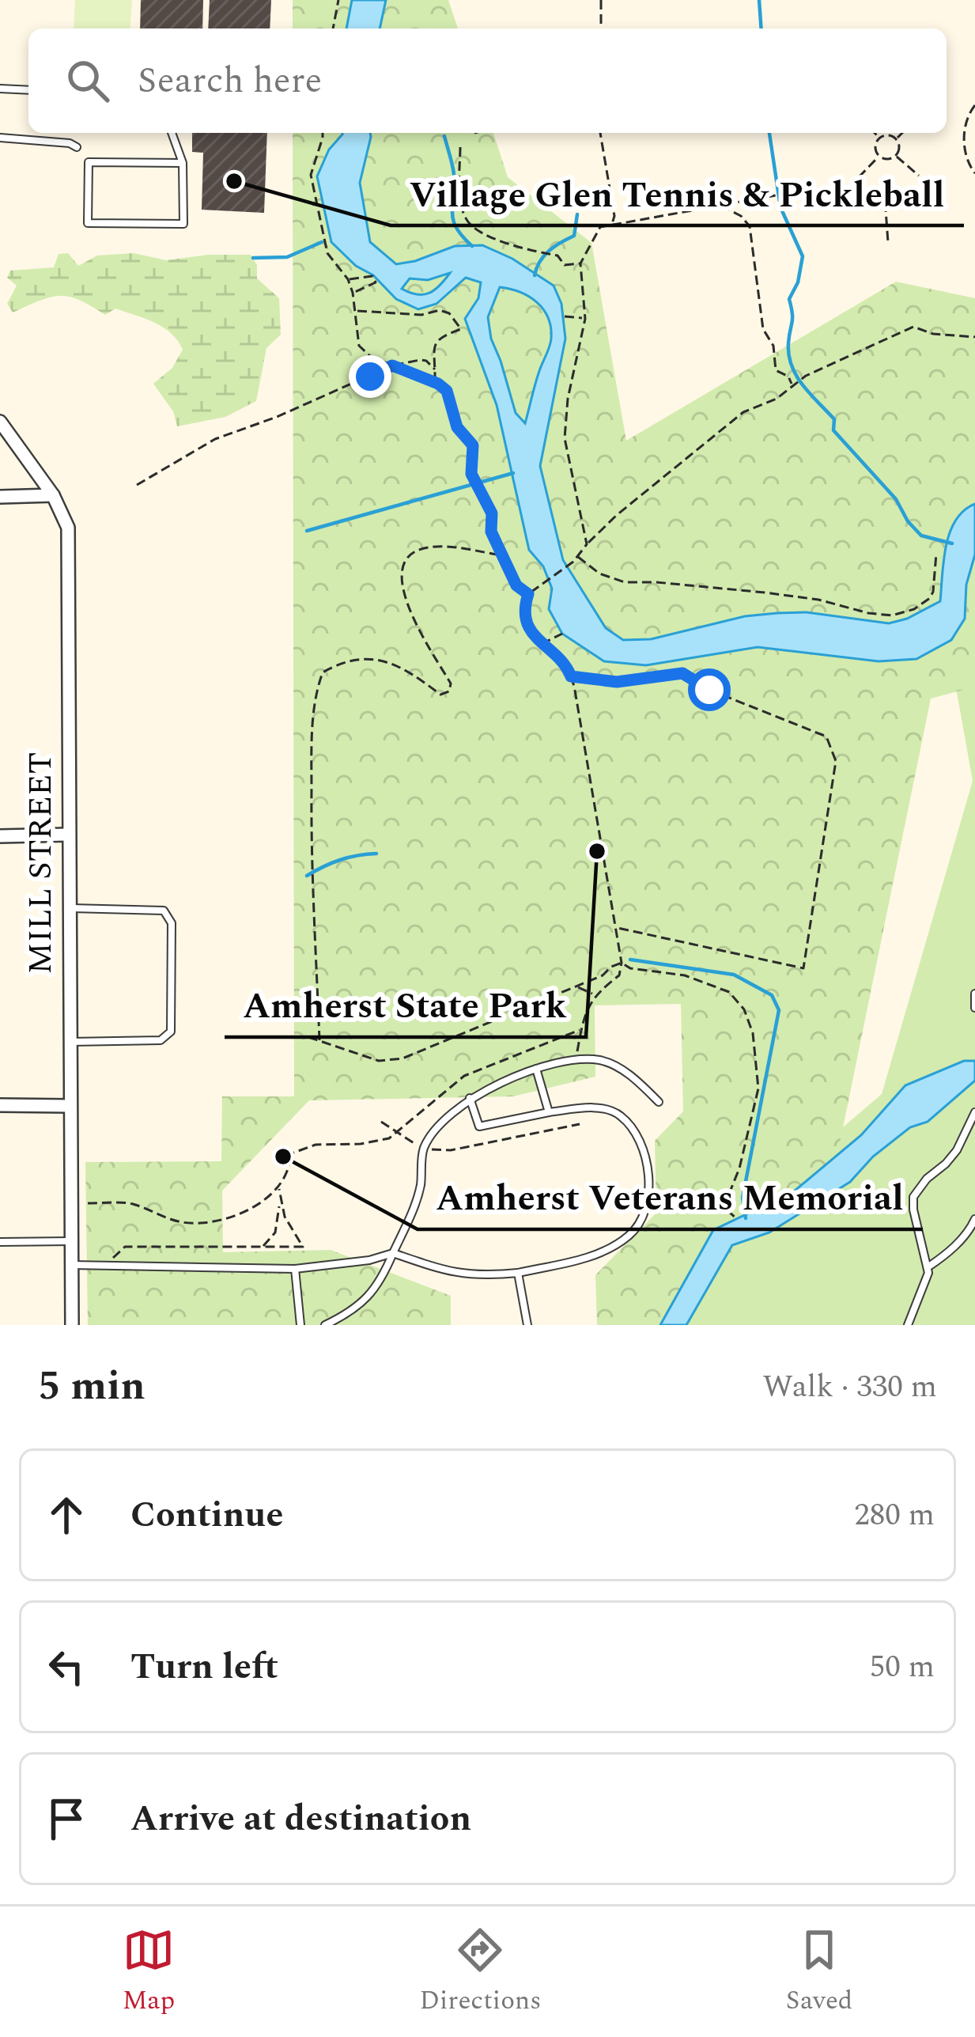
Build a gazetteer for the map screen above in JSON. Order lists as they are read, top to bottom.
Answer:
{
  "streets": {
    "street": ["MILL STREET"]
  },
  "places": ["Village Glen Tennis & Pickleball", "Amherst State Park", "Amherst Veterans Memorial"],
  "page": {
    "search": "Search here",
    "heading": ["5 min", "Walk · 330 m"],
    "list": [
      ["Continue", "280 m"],
      ["Turn left", "50 m"],
      "Arrive at destination"
    ],
    "nav": ["Map", "Directions", "Saved"]
  }
}
